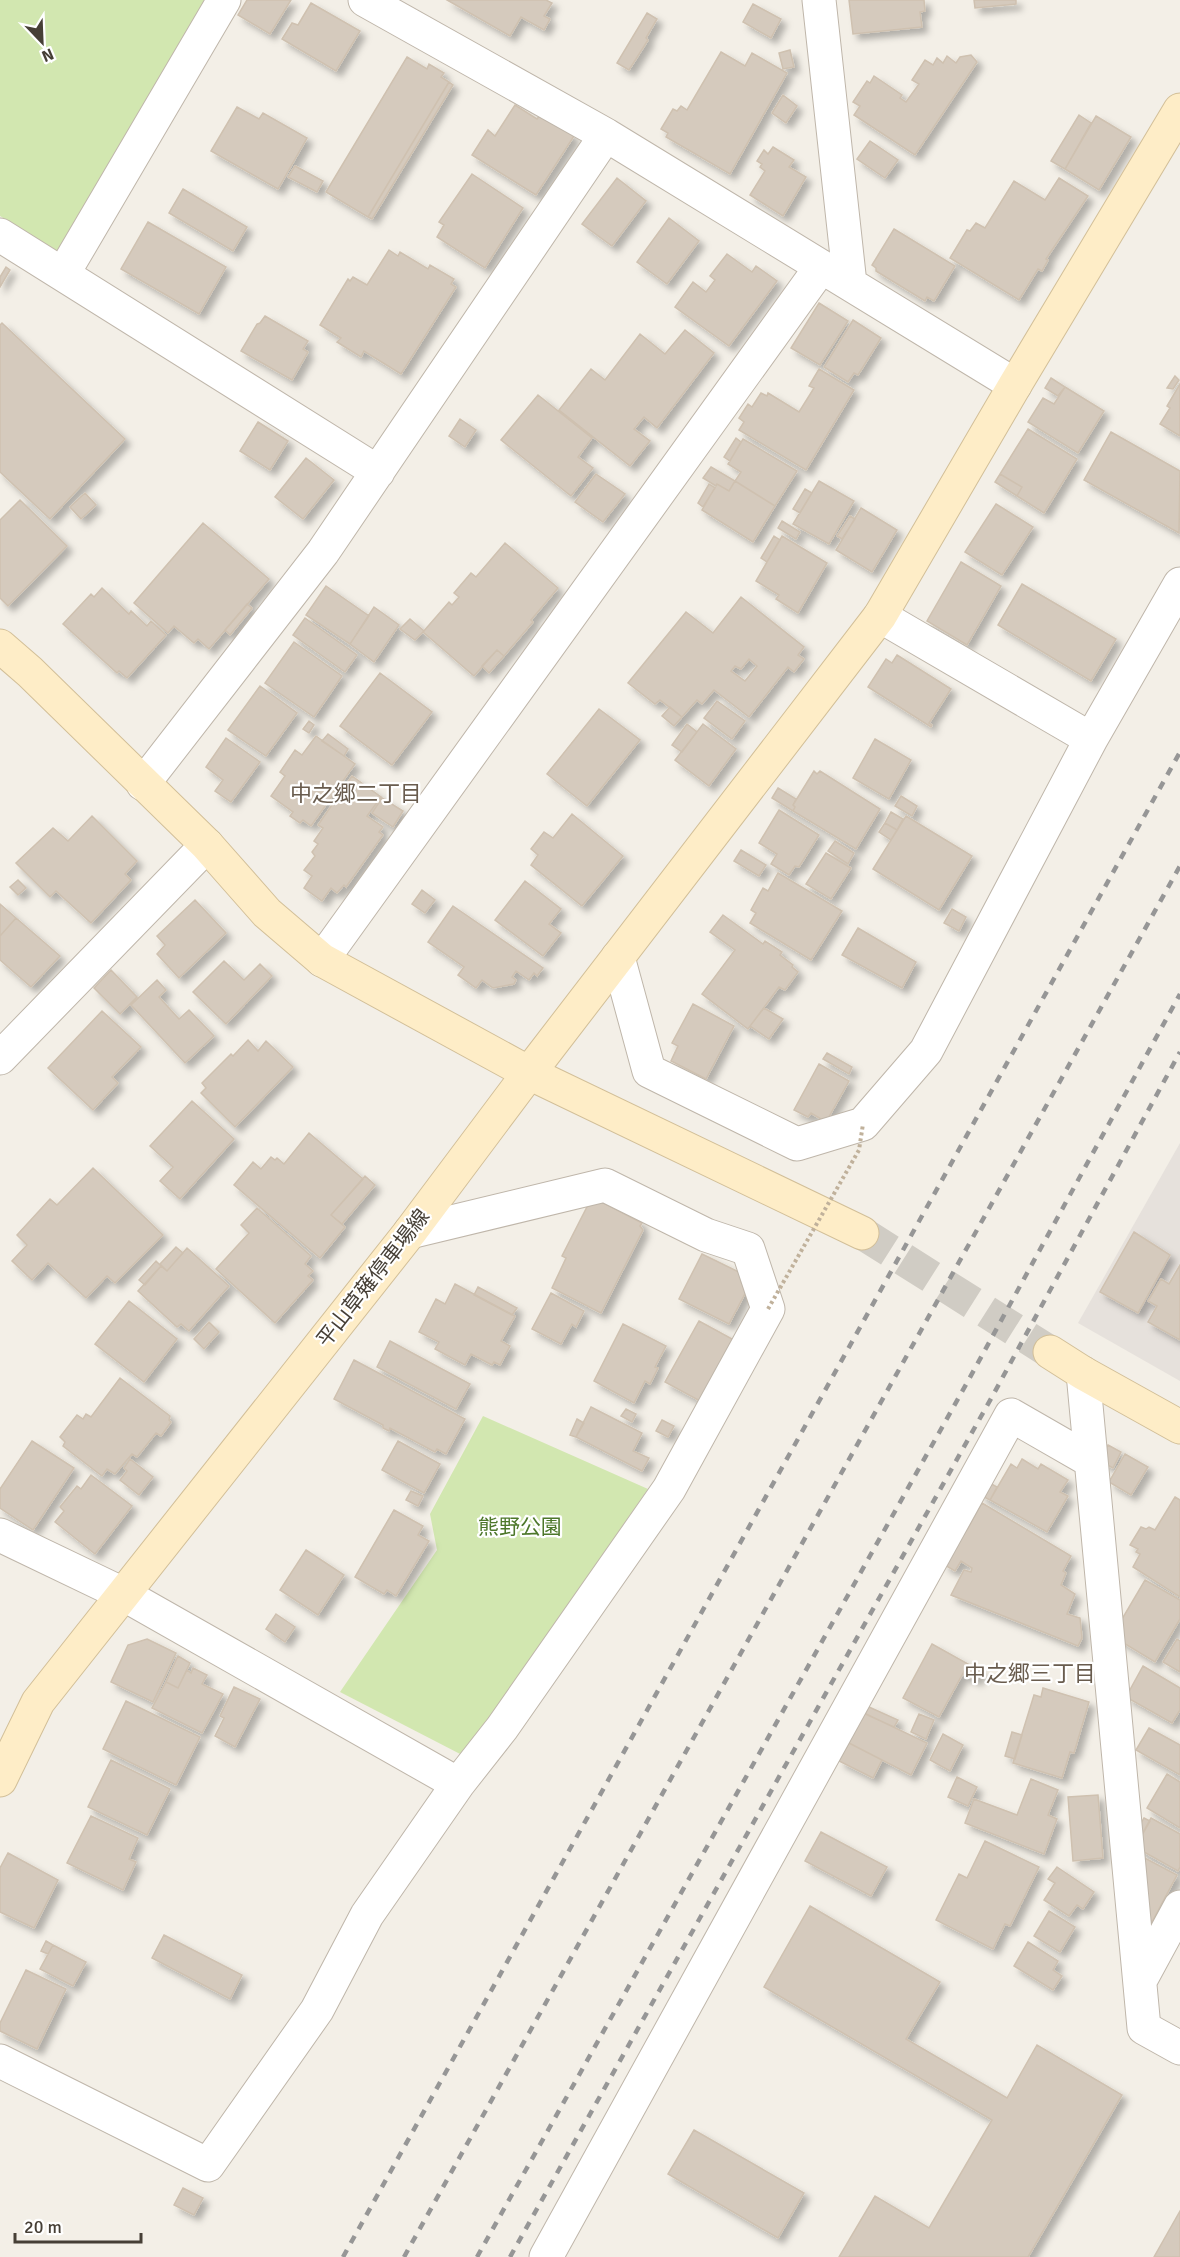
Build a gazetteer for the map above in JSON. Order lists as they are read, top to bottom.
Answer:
{
  "streets": {
    "street": ["平山草薙停車場線"]
  },
  "districts": ["中之郷二丁目", "中之郷三丁目"],
  "parks": ["熊野公園"],
  "scale_bar": "20 m",
  "north": "bottom right"
}
